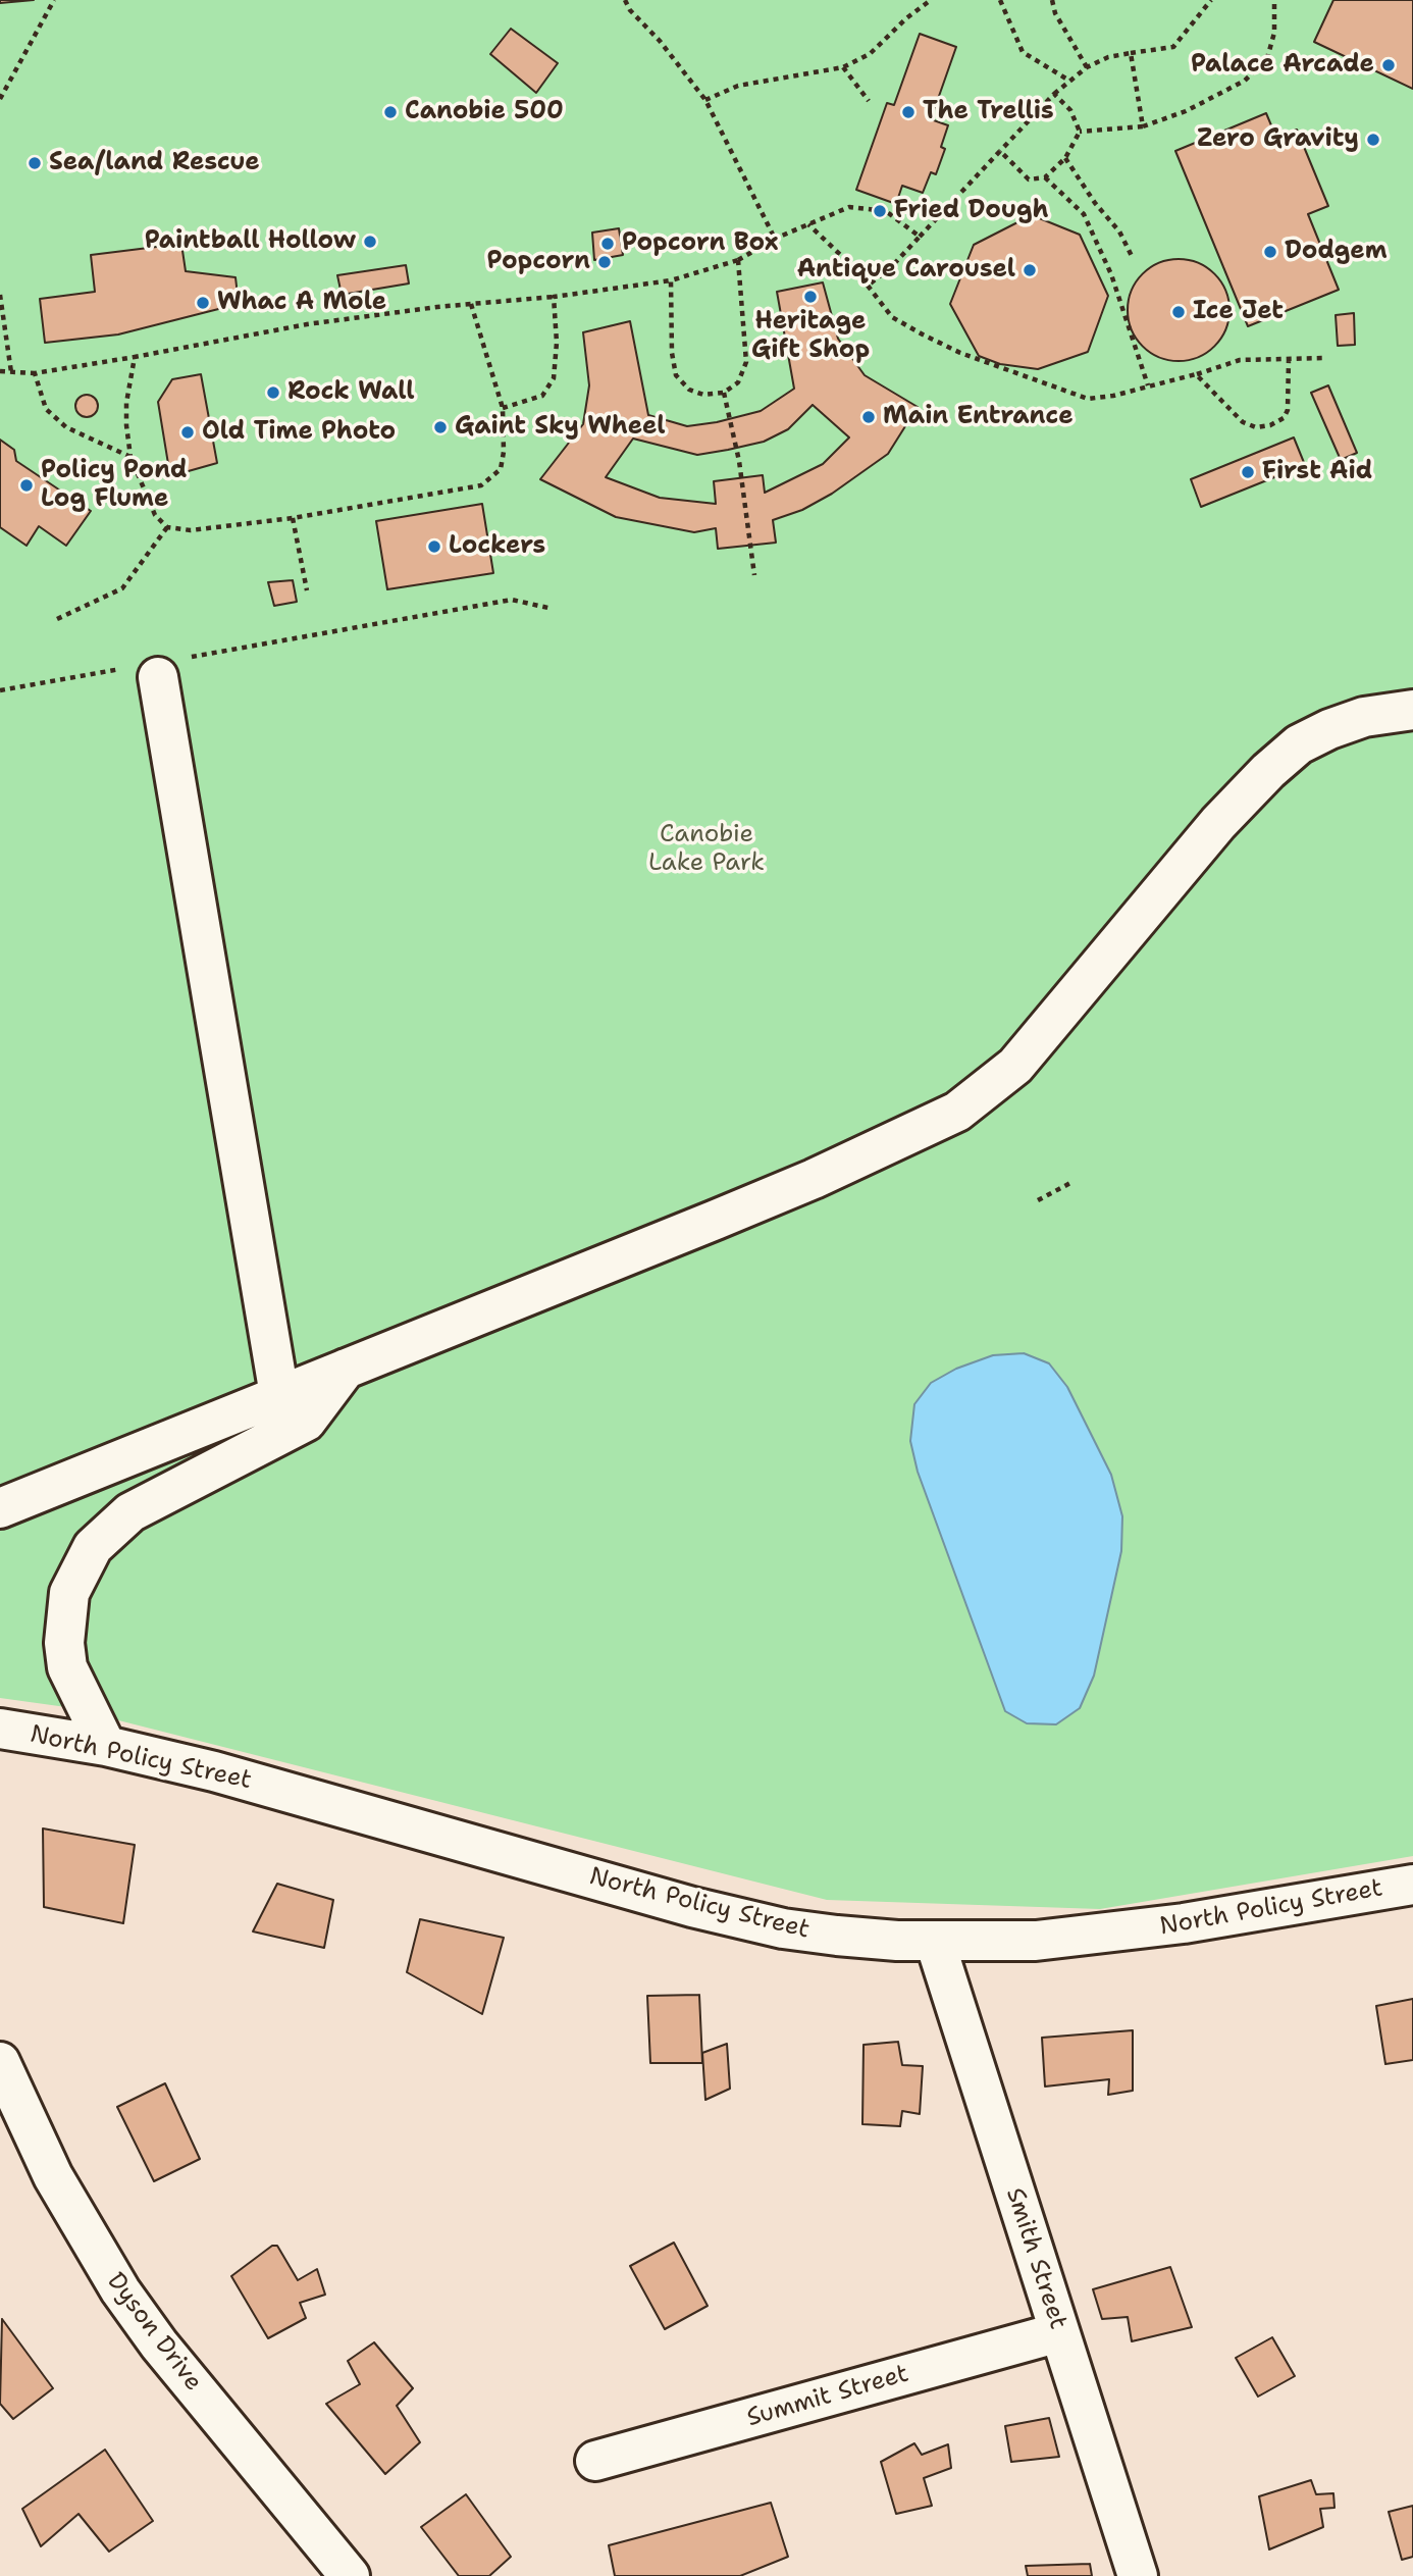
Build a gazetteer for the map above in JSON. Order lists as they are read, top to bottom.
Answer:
{
  "streets": {
    "street": [
      "North Policy Street",
      "Smith Street",
      "Dyson Drive",
      "Summit Street"
    ]
  },
  "crossings": [
    ["North Policy Street", "Smith Street"],
    ["Smith Street", "Summit Street"]
  ],
  "parks": ["Canobie Lake Park"],
  "places": [
    "Palace Arcade",
    "Canobie 500",
    "The Trellis",
    "Zero Gravity",
    "Sea/land Rescue",
    "Fried Dough",
    "Paintball Hollow",
    "Popcorn Box",
    "Dodgem",
    "Popcorn",
    "Antique Carousel",
    "Heritage Gift Shop",
    "Whac A Mole",
    "Ice Jet",
    "Rock Wall",
    "Main Entrance",
    "Gaint Sky Wheel",
    "Old Time Photo",
    "First Aid",
    "Policy Pond Log Flume",
    "Lockers"
  ]
}
